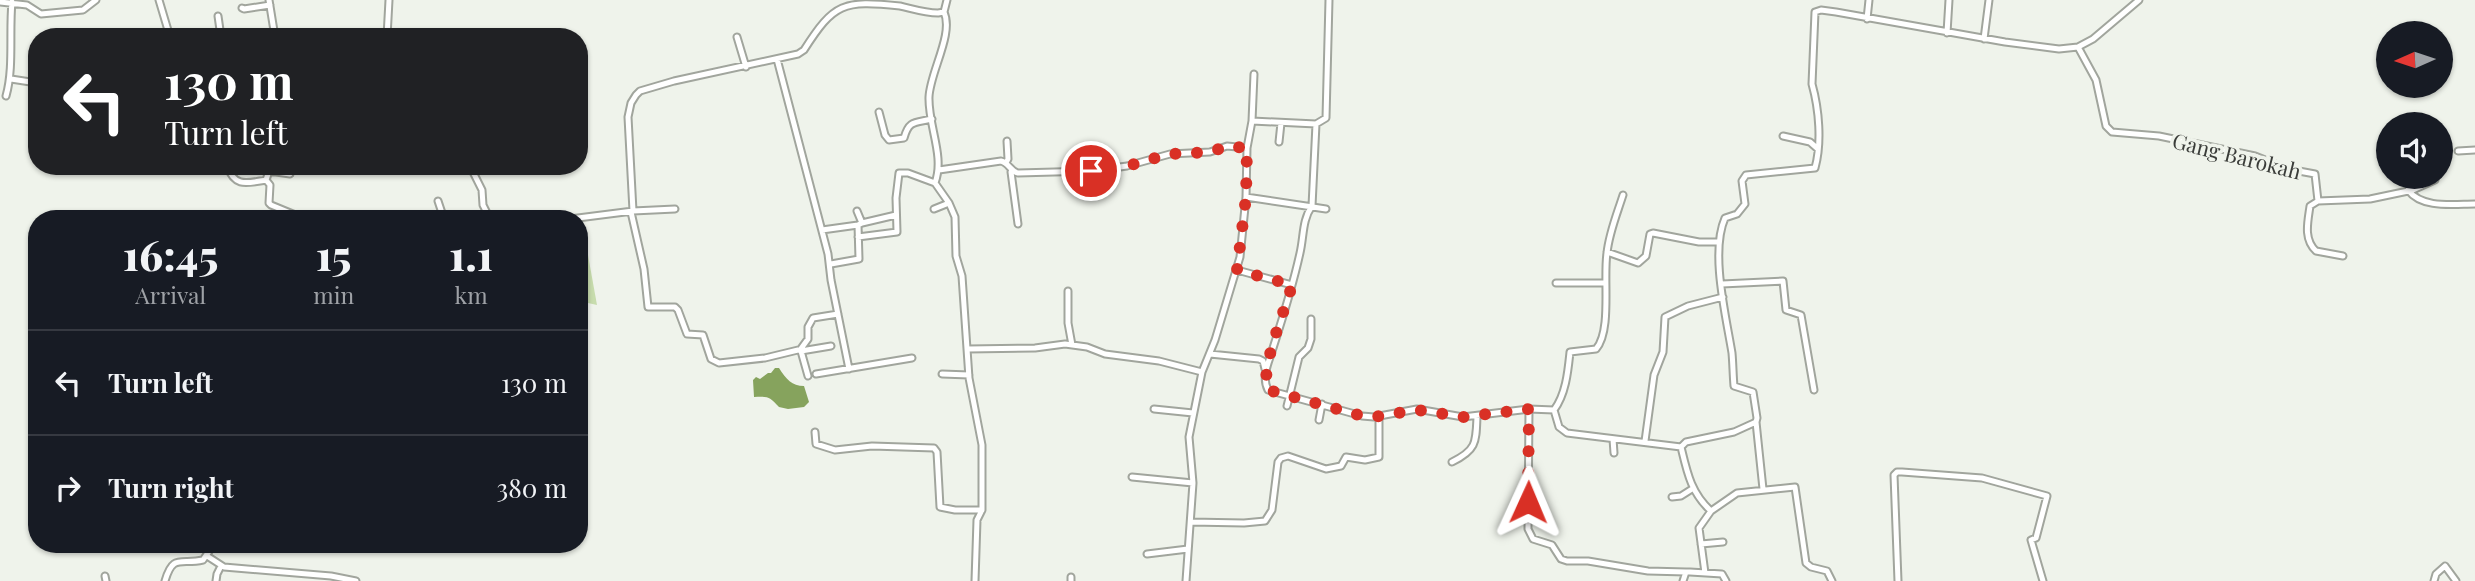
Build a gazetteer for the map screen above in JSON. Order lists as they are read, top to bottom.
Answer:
{
  "streets": {
    "street": ["Gang Barokah"]
  },
  "north": "left",
  "page": {
    "turn": ["130 m", "Turn left"],
    "eta": [
      "16:45",
      "Arrival",
      "15",
      "min",
      "1.1",
      "km"
    ],
    "list": [
      {
        "name": "Turn left",
        "value": "130 m"
      },
      {
        "name": "Turn right",
        "value": "380 m"
      }
    ]
  }
}
